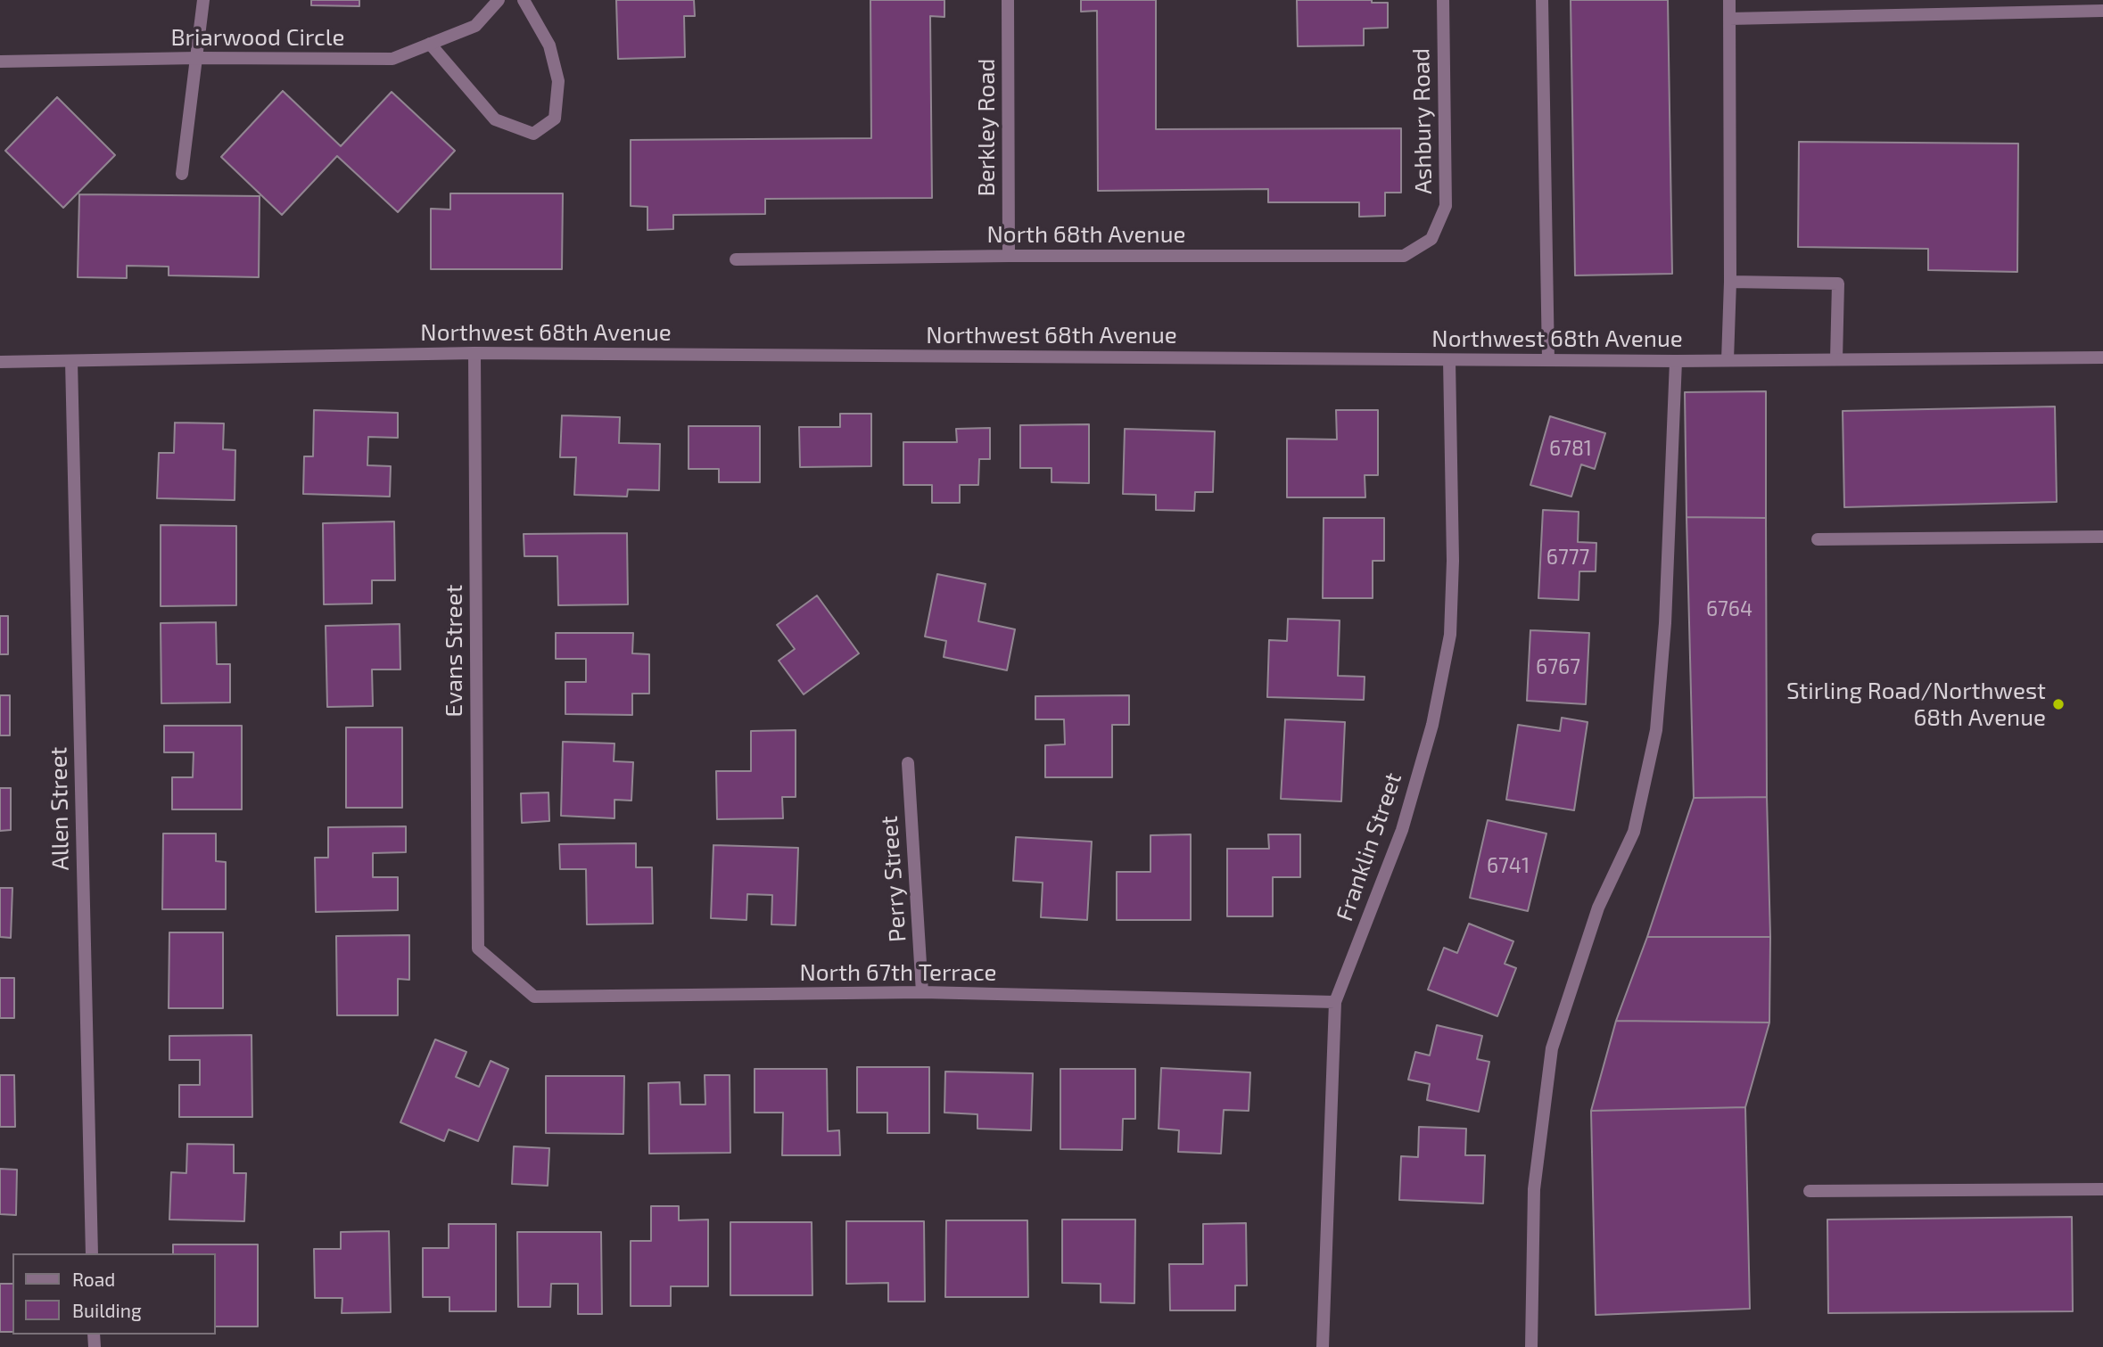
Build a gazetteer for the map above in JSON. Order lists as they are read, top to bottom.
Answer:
{
  "streets": {
    "street": [
      "Briarwood Circle",
      "Ashbury Road",
      "Berkley Road",
      "North 68th Avenue",
      "Northwest 68th Avenue",
      "Evans Street",
      "Allen Street",
      "Franklin Street",
      "Perry Street",
      "North 67th Terrace"
    ]
  },
  "crossings": [
    ["Ashbury Road", "North 68th Avenue"],
    ["Berkley Road", "North 68th Avenue"],
    ["Northwest 68th Avenue", "Evans Street"],
    ["Northwest 68th Avenue", "Allen Street"],
    ["Northwest 68th Avenue", "Franklin Street"],
    ["Evans Street", "North 67th Terrace"],
    ["Franklin Street", "North 67th Terrace"],
    ["Perry Street", "North 67th Terrace"]
  ],
  "places": ["Stirling Road/Northwest 68th Avenue"],
  "house_numbers": [
    "6781",
    "6777",
    "6764",
    "6767",
    "6741"
  ],
  "legend": ["Road", "Building"]
}
